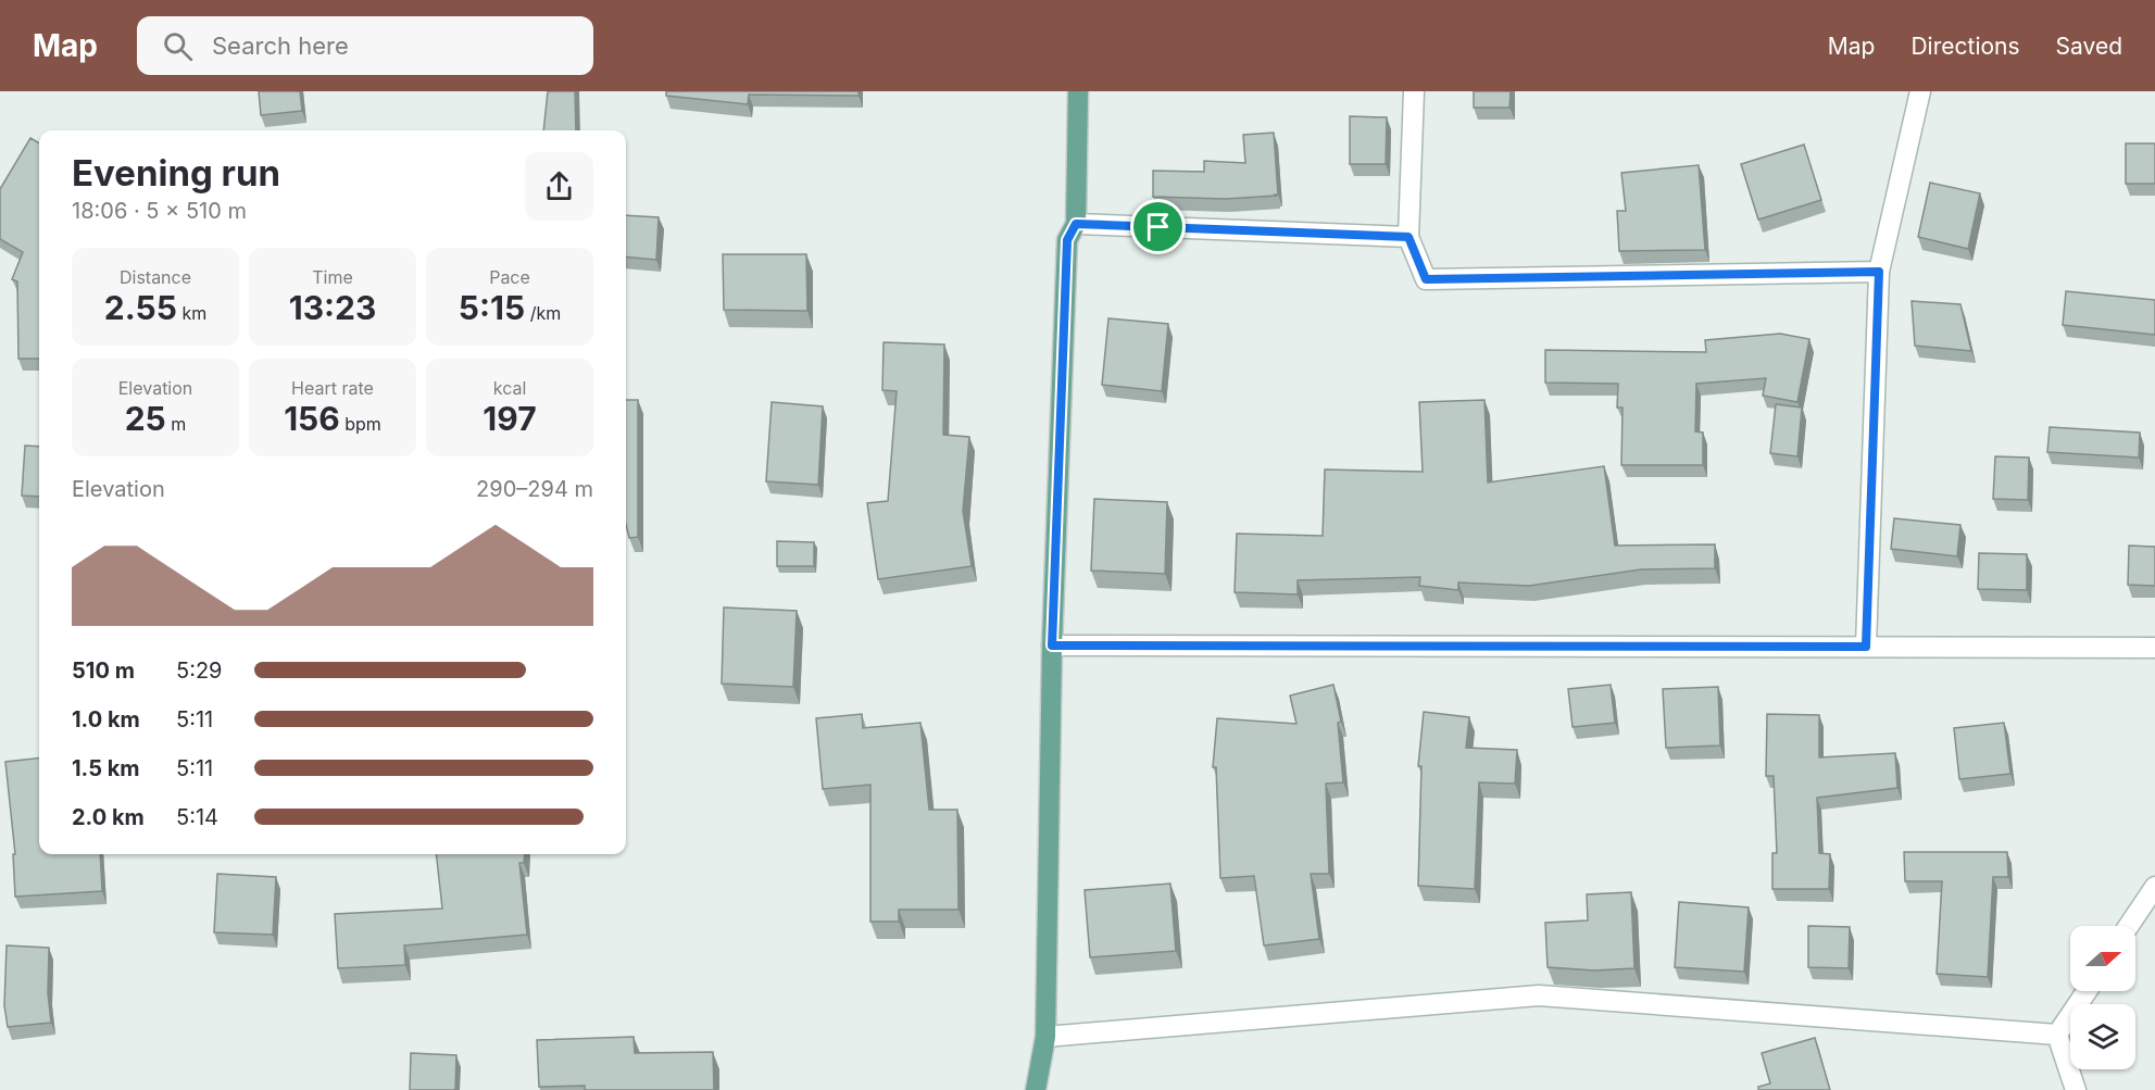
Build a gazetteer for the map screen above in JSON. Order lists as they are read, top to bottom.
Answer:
{
  "north": "right",
  "page": {
    "header": "Map",
    "search": "Search here",
    "nav": ["Map", "Directions", "Saved"],
    "heading": ["Evening run", "18:06 · 5 × 510 m"],
    "stats": [
      ["Distance", "2.55 km"],
      ["Time", "13:23"],
      ["Pace", "5:15 /km"],
      ["Elevation", "25 m"],
      ["Heart rate", "156 bpm"],
      ["kcal", "197"]
    ],
    "chart": ["Elevation", "290–294 m"],
    "list": [
      {
        "name": "510 m",
        "note": "5:29"
      },
      {
        "name": "1.0 km",
        "note": "5:11"
      },
      {
        "name": "1.5 km",
        "note": "5:11"
      },
      {
        "name": "2.0 km",
        "note": "5:14"
      }
    ]
  }
}
